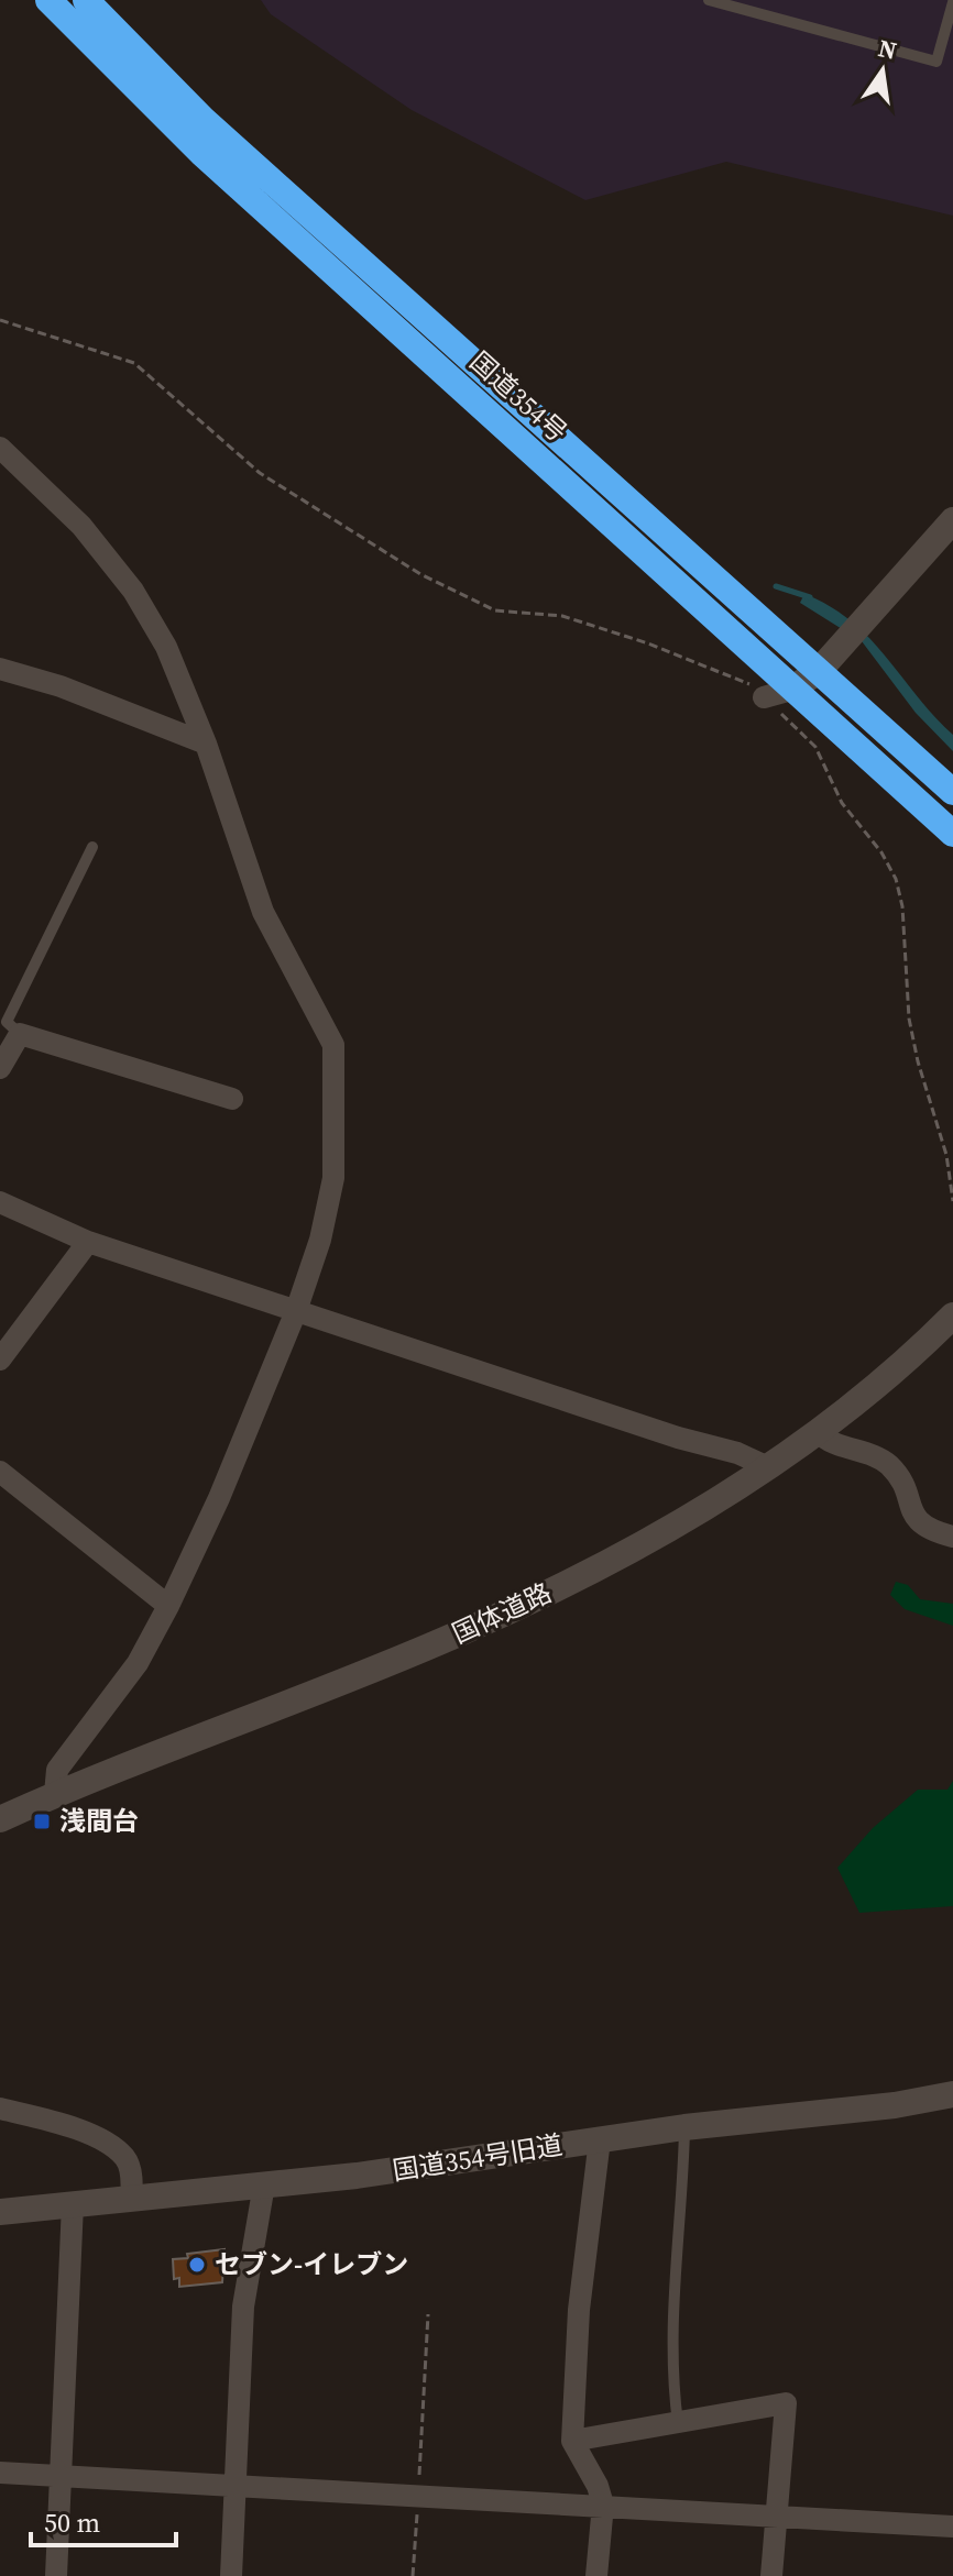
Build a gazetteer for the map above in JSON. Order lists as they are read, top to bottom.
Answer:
{
  "streets": {
    "highway": ["国道354号"],
    "street": ["国体道路", "国道354号旧道"]
  },
  "places": {
    "transit": ["浅間台"],
    "other": ["セブン-イレブン"]
  },
  "scale_bar": "50 m",
  "north": "top"
}
